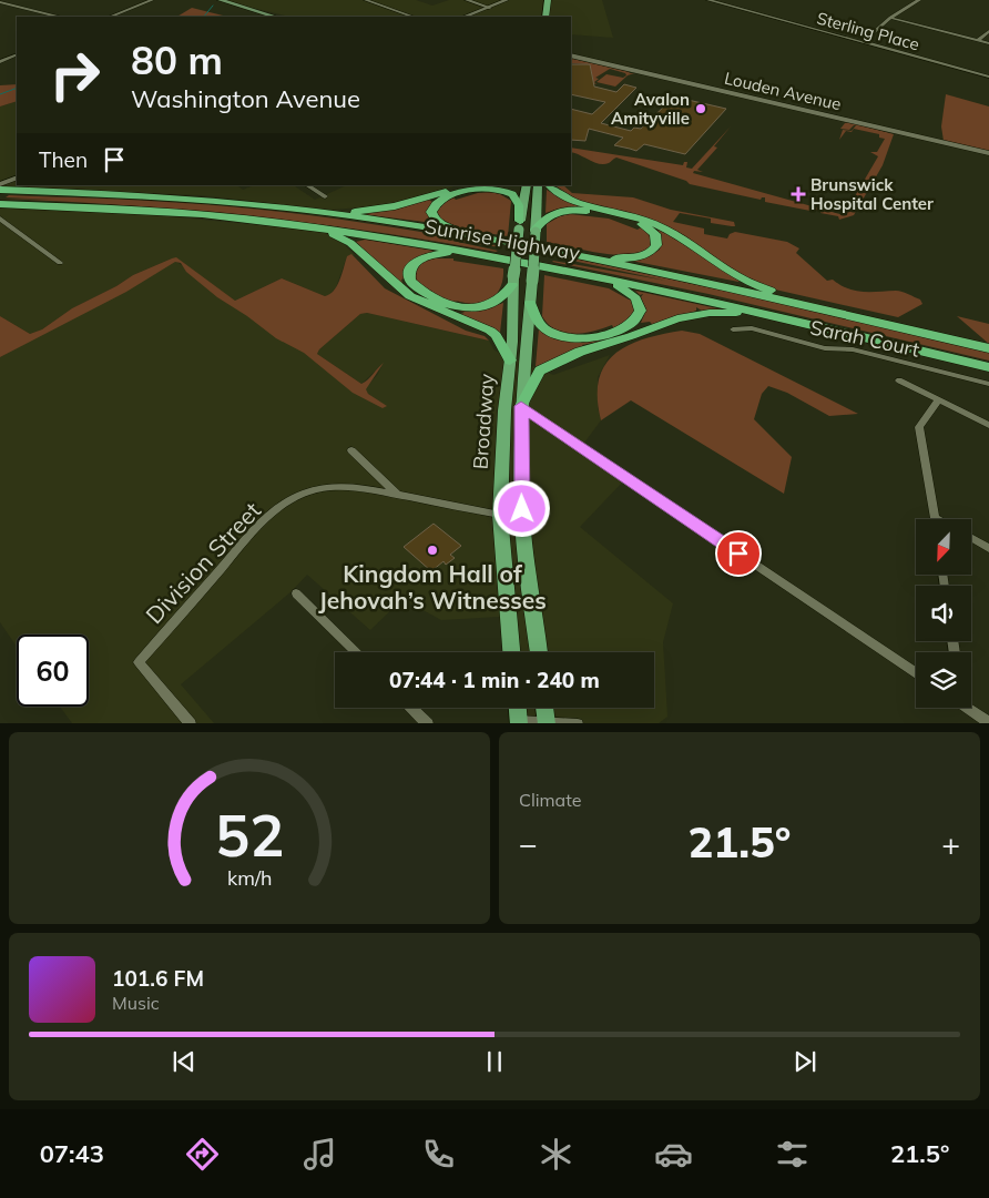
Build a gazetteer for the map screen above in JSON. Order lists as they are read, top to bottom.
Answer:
{
  "streets": {
    "highway": ["Sunrise Highway"],
    "main road": ["Broadway"],
    "street": [
      "Sterling Place",
      "Louden Avenue",
      "Sarah Court",
      "Division Street"
    ]
  },
  "crossings": [
    ["Broadway", "Division Street"]
  ],
  "places": {
    "other": ["Avalon Amityville", "Kingdom Hall of Jehovah’s Witnesses"],
    "health": ["Brunswick Hospital Center"]
  },
  "north": "bottom left",
  "page": {
    "turn": ["80 m", "Washington Avenue"],
    "then": "Then",
    "limit": "60",
    "trip": "07:44 · 1 min · 240 m",
    "tile": "Climate",
    "heat": ["−", "21.5°", "+"],
    "song": ["101.6 FM", "Music"],
    "tabs": ["07:43", "21.5°"],
    "gauge": ["52", "km/h"]
  }
}
